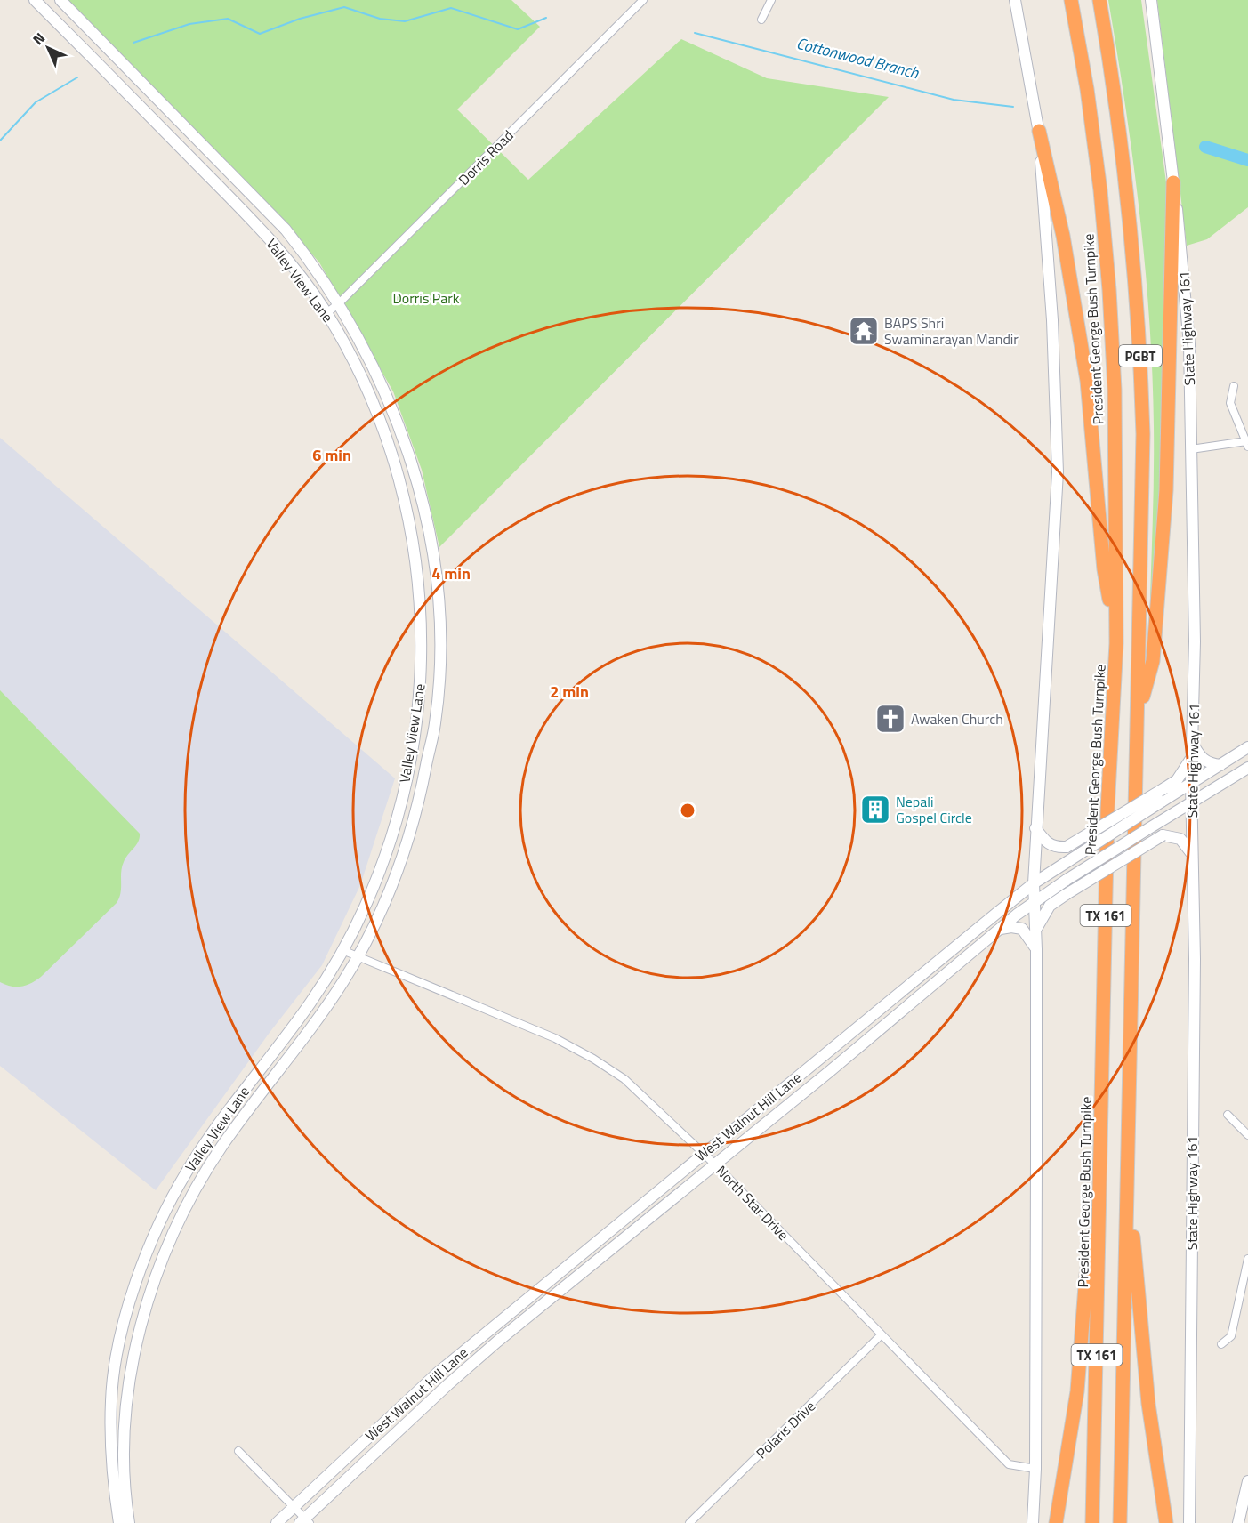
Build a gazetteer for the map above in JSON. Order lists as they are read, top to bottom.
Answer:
{
  "streets": {
    "highway": ["President George Bush Turnpike", "PGBT", "TX 161"],
    "main road": ["Valley View Lane", "State Highway 161", "West Walnut Hill Lane"],
    "street": ["Dorris Road", "North Star Drive", "Polaris Drive"]
  },
  "crossings": [
    ["Dorris Road", "Valley View Lane"],
    ["Valley View Lane", "North Star Drive"],
    ["State Highway 161", "West Walnut Hill Lane"],
    ["PGBT", "TX 161"],
    ["West Walnut Hill Lane", "North Star Drive"],
    ["North Star Drive", "Polaris Drive"]
  ],
  "water": ["Cottonwood Branch"],
  "parks": ["Dorris Park"],
  "places": {
    "temple": ["BAPS Shri Swaminarayan Mandir"],
    "church": ["Awaken Church"],
    "building": ["Nepali Gospel Circle"]
  },
  "north": "top left",
  "rings": ["6 min", "4 min", "2 min"]
}
